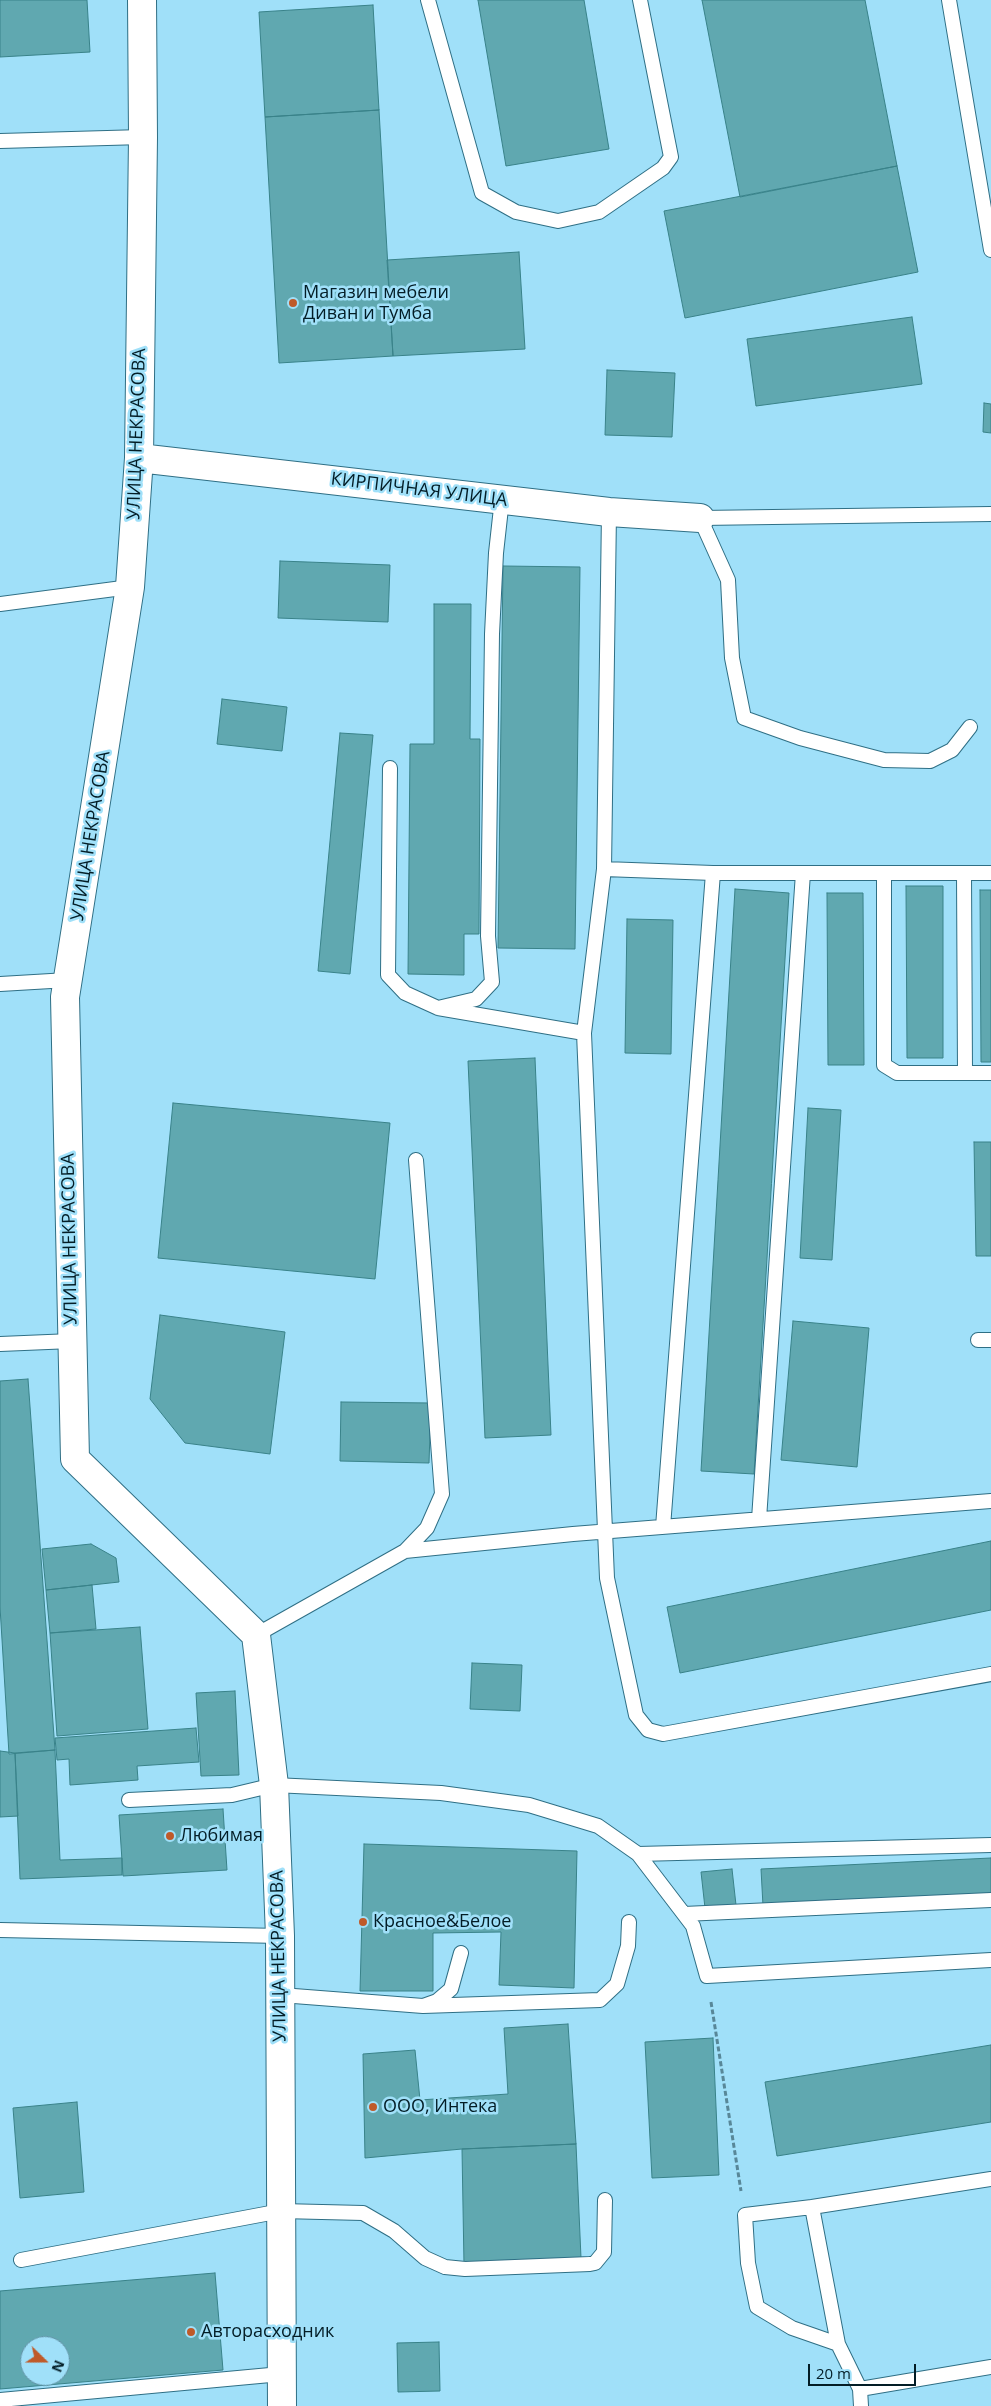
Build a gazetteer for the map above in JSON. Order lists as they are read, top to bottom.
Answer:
{
  "streets": {
    "street": ["УЛИЦА НЕКРАСОВА", "КИРПИЧНАЯ УЛИЦА"]
  },
  "crossings": [
    ["УЛИЦА НЕКРАСОВА", "КИРПИЧНАЯ УЛИЦА"]
  ],
  "places": [
    "Магазин мебели Диван и Тумба",
    "Любимая",
    "Красное&Белое",
    "ООО, Интека",
    "Авторасходник"
  ],
  "scale_bar": "20 m",
  "north": "right"
}
